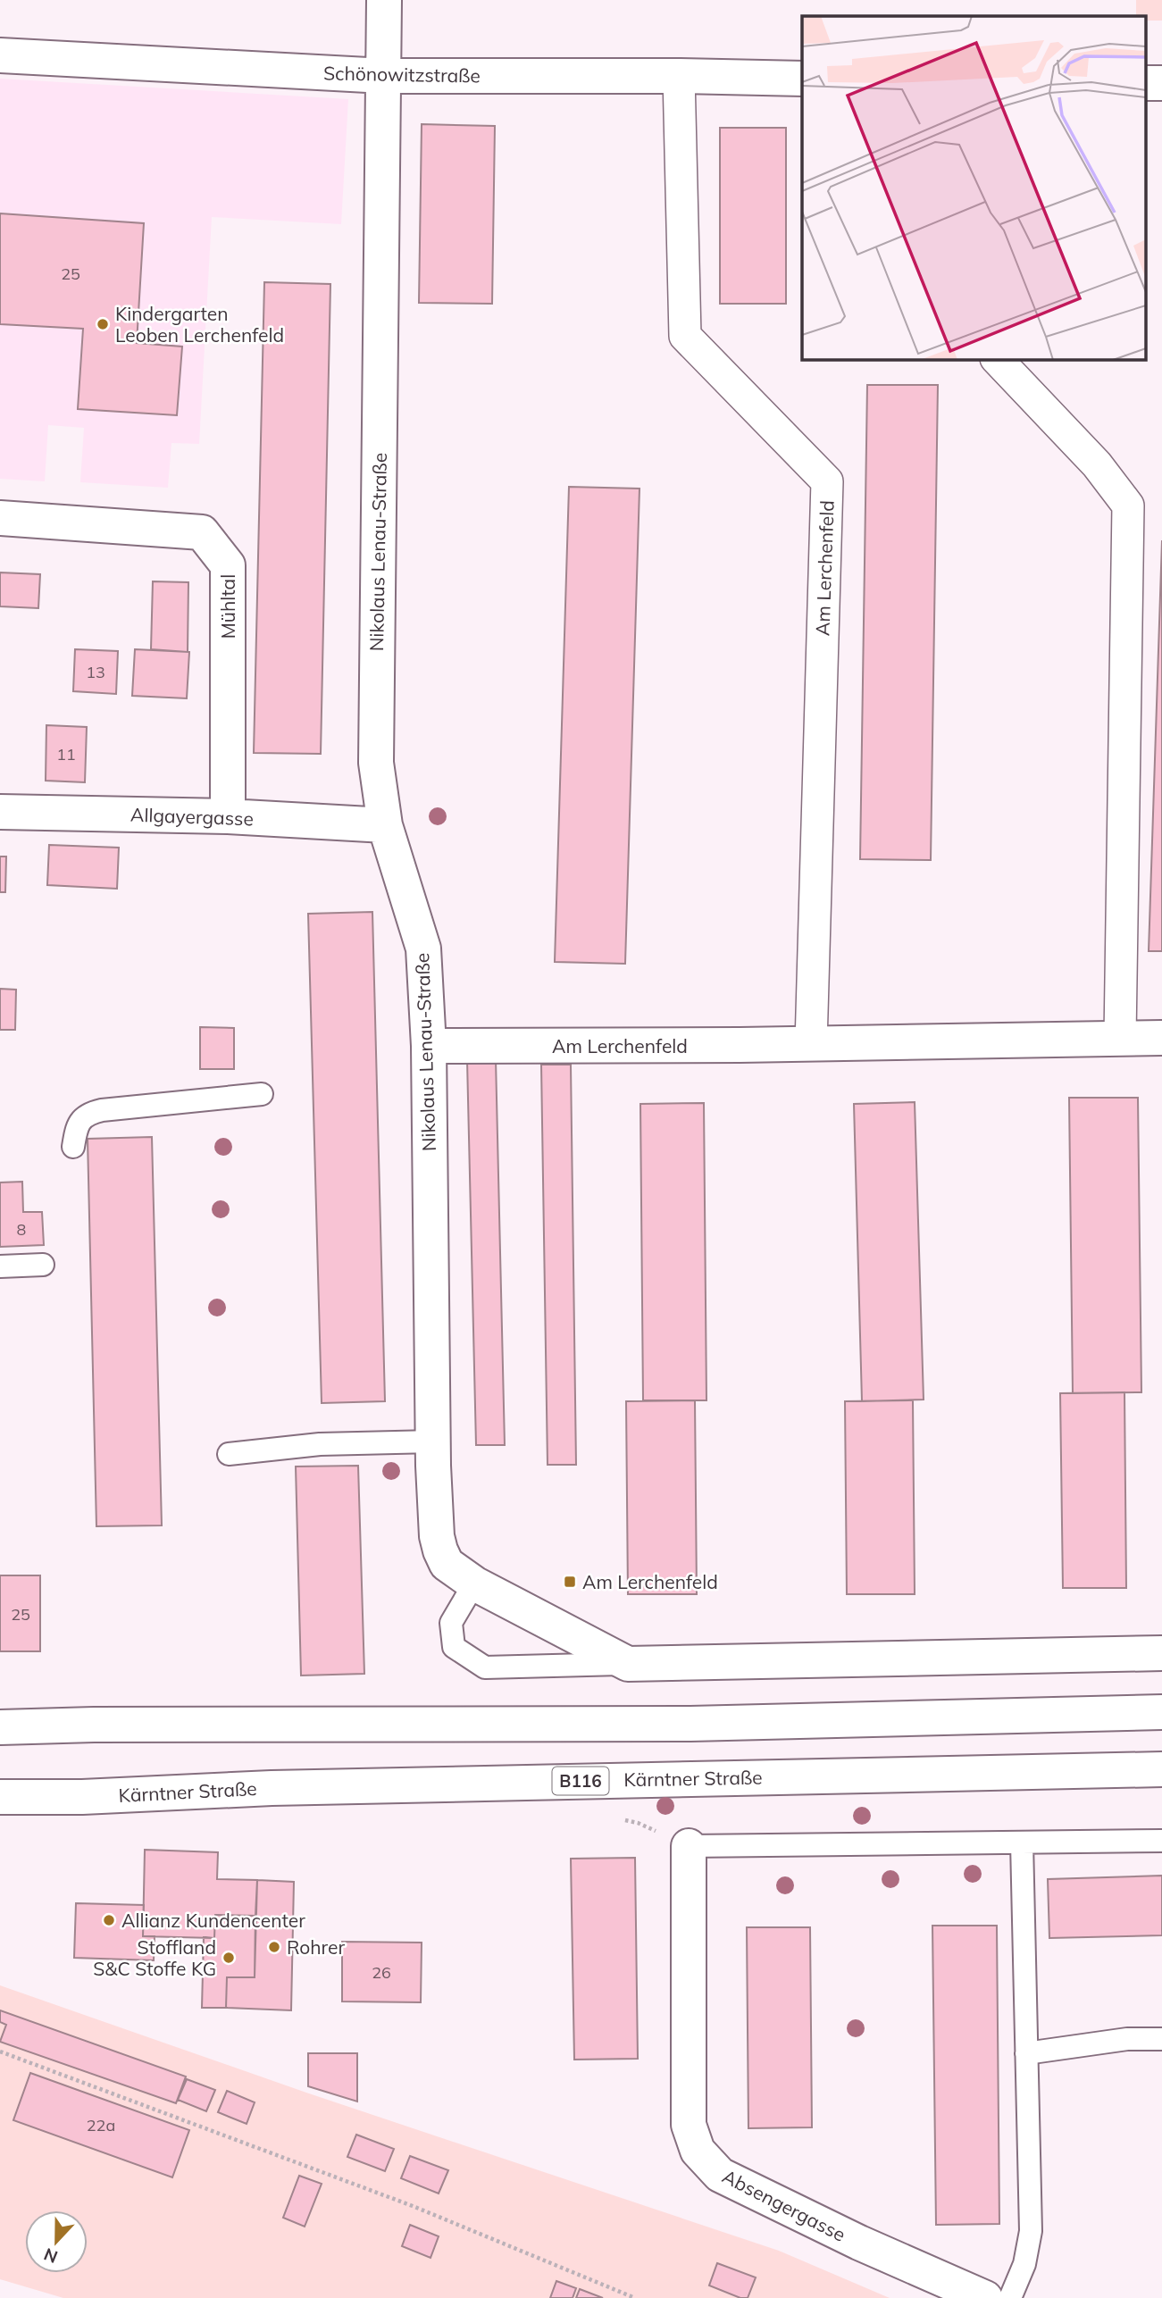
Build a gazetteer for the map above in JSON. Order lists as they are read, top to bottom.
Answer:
{
  "streets": {
    "street": [
      "Schönowitzstraße",
      "Nikolaus Lenau-Straße",
      "Am Lerchenfeld",
      "Mühltal",
      "Allgayergasse",
      "Kärntner Straße",
      "B116",
      "Absengergasse"
    ]
  },
  "crossings": [
    ["Schönowitzstraße", "Nikolaus Lenau-Straße"],
    ["Schönowitzstraße", "Am Lerchenfeld"],
    ["Nikolaus Lenau-Straße", "Am Lerchenfeld"],
    ["Nikolaus Lenau-Straße", "Allgayergasse"],
    ["Mühltal", "Allgayergasse"]
  ],
  "places": {
    "other": [
      "Kindergarten Leoben Lerchenfeld",
      "Allianz Kundencenter",
      "Rohrer",
      "Stoffland S&C Stoffe KG"
    ],
    "transit": ["Am Lerchenfeld"]
  },
  "house_numbers": [
    "25",
    "13",
    "11",
    "8",
    "25",
    "26",
    "22a"
  ],
  "north": "bottom"
}
